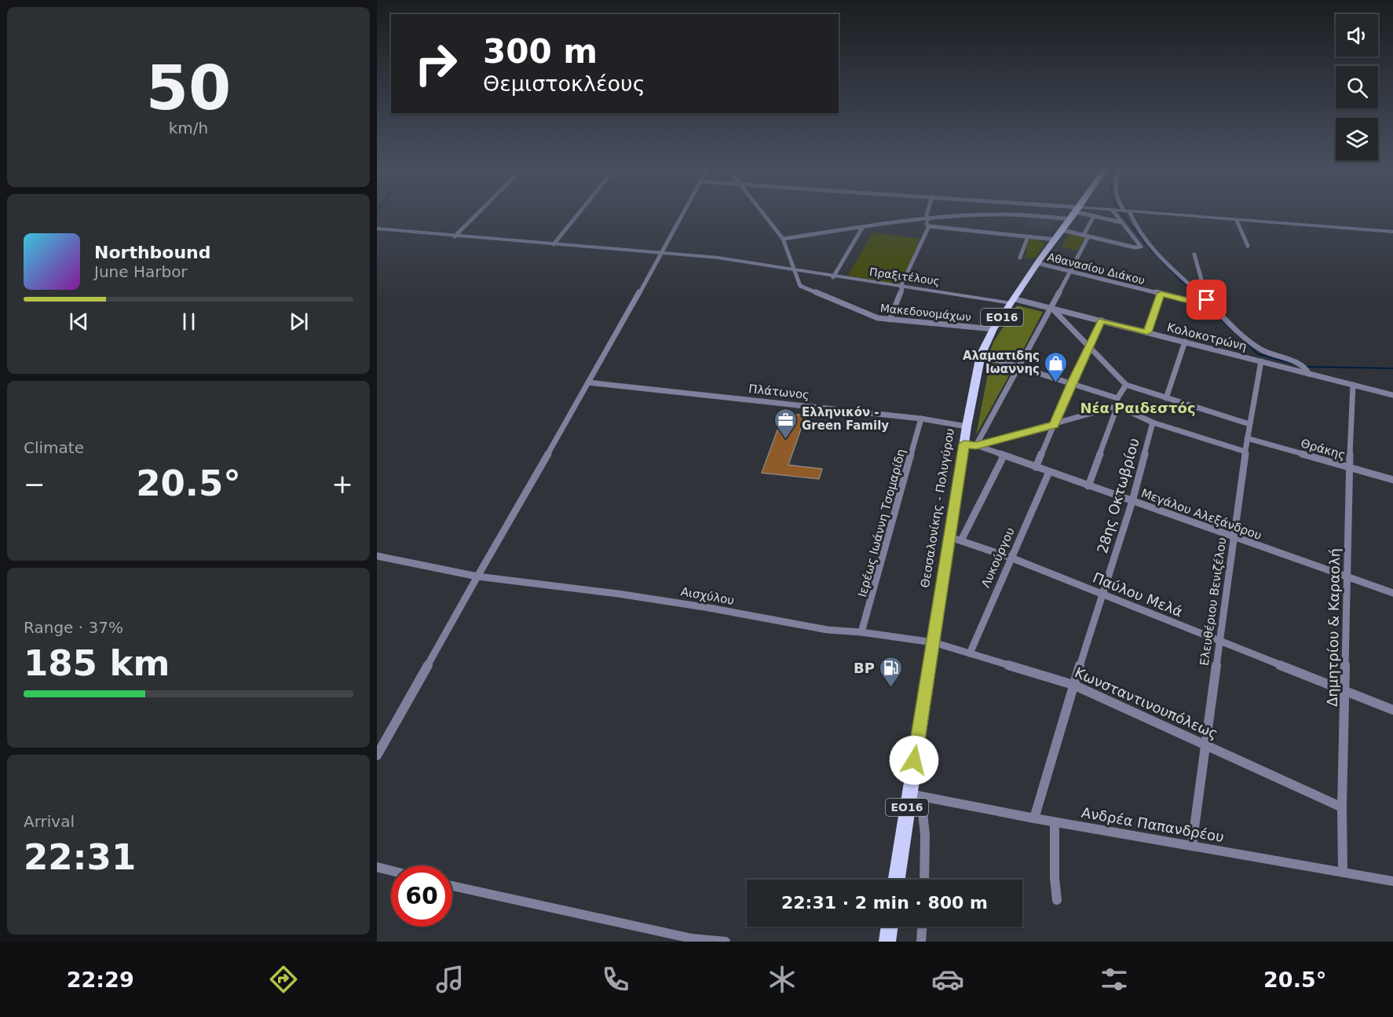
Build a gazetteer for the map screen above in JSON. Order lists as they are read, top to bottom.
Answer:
{
  "streets": {
    "main road": ["ΕΟ16", "Θεσσαλονίκης - Πολυγύρου"],
    "street": [
      "Αθανασίου Διάκου",
      "Πραξιτέλους",
      "Μακεδονομάχων",
      "Κολοκοτρώνη",
      "Πλάτωνος",
      "Θράκης",
      "28ης Οκτωβρίου",
      "Μεγάλου Αλεξάνδρου",
      "Ιερέως Ιωάννη Τσομαρίδη",
      "Λυκούργου",
      "Παύλου Μελά",
      "Αισχύλου",
      "Ελευθέριου Βενιζέλου",
      "Δημητρίου & Καραολή",
      "Κωνσταντινουπόλεως",
      "Ανδρέα Παπανδρέου"
    ]
  },
  "crossings": [
    ["Αθανασίου Διάκου", "Θεσσαλονίκης - Πολυγύρου"],
    ["Πραξιτέλους", "Μακεδονομάχων"],
    ["Πραξιτέλους", "Κολοκοτρώνη"],
    ["Πραξιτέλους", "Θεσσαλονίκης - Πολυγύρου"],
    ["Μακεδονομάχων", "Θεσσαλονίκης - Πολυγύρου"],
    ["Κολοκοτρώνη", "Θεσσαλονίκης - Πολυγύρου"],
    ["Κολοκοτρώνη", "Ελευθέριου Βενιζέλου"],
    ["Κολοκοτρώνη", "Δημητρίου & Καραολή"],
    ["Πλάτωνος", "Θεσσαλονίκης - Πολυγύρου"],
    ["Πλάτωνος", "Ιερέως Ιωάννη Τσομαρίδη"],
    ["Θράκης", "Ελευθέριου Βενιζέλου"],
    ["Θράκης", "Δημητρίου & Καραολή"],
    ["28ης Οκτωβρίου", "Μεγάλου Αλεξάνδρου"],
    ["28ης Οκτωβρίου", "Παύλου Μελά"],
    ["28ης Οκτωβρίου", "Κωνσταντινουπόλεως"],
    ["28ης Οκτωβρίου", "Ανδρέα Παπανδρέου"],
    ["Θεσσαλονίκης - Πολυγύρου", "Παύλου Μελά"],
    ["Θεσσαλονίκης - Πολυγύρου", "Αισχύλου"],
    ["Θεσσαλονίκης - Πολυγύρου", "Κωνσταντινουπόλεως"],
    ["Θεσσαλονίκης - Πολυγύρου", "Ανδρέα Παπανδρέου"],
    ["Μεγάλου Αλεξάνδρου", "Λυκούργου"],
    ["Μεγάλου Αλεξάνδρου", "Ελευθέριου Βενιζέλου"],
    ["Μεγάλου Αλεξάνδρου", "Δημητρίου & Καραολή"],
    ["Ιερέως Ιωάννη Τσομαρίδη", "Αισχύλου"],
    ["Λυκούργου", "Παύλου Μελά"],
    ["Λυκούργου", "Κωνσταντινουπόλεως"],
    ["Παύλου Μελά", "Ελευθέριου Βενιζέλου"],
    ["Παύλου Μελά", "Δημητρίου & Καραολή"],
    ["Αισχύλου", "Κωνσταντινουπόλεως"],
    ["Ελευθέριου Βενιζέλου", "Κωνσταντινουπόλεως"],
    ["Ελευθέριου Βενιζέλου", "Ανδρέα Παπανδρέου"],
    ["Δημητρίου & Καραολή", "Κωνσταντινουπόλεως"],
    ["Δημητρίου & Καραολή", "Ανδρέα Παπανδρέου"]
  ],
  "districts": ["Νέα Ραιδεστός"],
  "places": {
    "shop": ["Αλαματιδης Ιωαννης"],
    "office": ["Ελληνικόν - Green Family"],
    "fuel station": ["BP"]
  },
  "page": {
    "tile": [
      ["50", "km/h"],
      "Climate",
      ["Range · 37%", "185 km"],
      ["Arrival", "22:31"]
    ],
    "turn": ["300 m", "Θεμιστοκλέους"],
    "song": ["Northbound", "June Harbor"],
    "heat": ["−", "20.5°", "+"],
    "limit": "60",
    "trip": "22:31 · 2 min · 800 m",
    "tabs": ["22:29", "20.5°"]
  }
}
